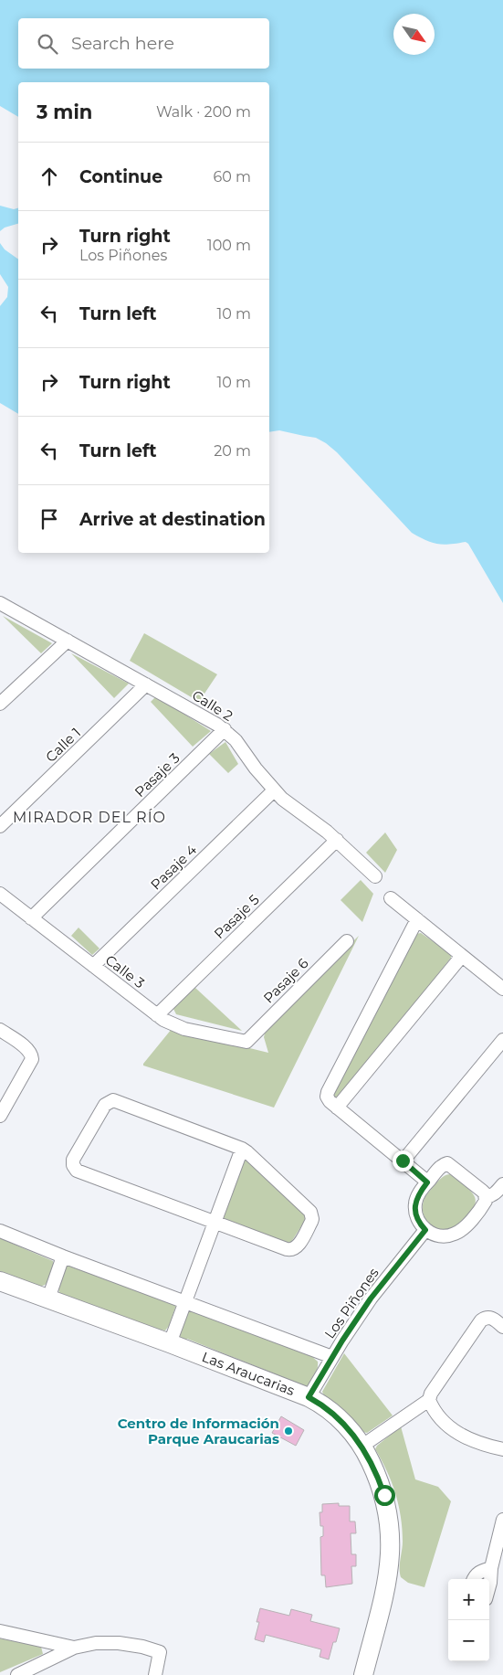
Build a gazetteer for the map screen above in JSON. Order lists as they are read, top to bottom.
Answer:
{
  "streets": {
    "street": [
      "Calle 2",
      "Calle 1",
      "Pasaje 3",
      "Pasaje 4",
      "Pasaje 5",
      "Calle 3",
      "Pasaje 6",
      "Los Piñones",
      "Las Araucarias"
    ]
  },
  "crossings": [
    ["Calle 2", "Calle 1"],
    ["Calle 2", "Pasaje 3"],
    ["Calle 2", "Pasaje 4"],
    ["Calle 2", "Pasaje 5"],
    ["Pasaje 3", "Calle 3"],
    ["Pasaje 4", "Calle 3"],
    ["Pasaje 5", "Calle 3"],
    ["Calle 3", "Pasaje 6"],
    ["Los Piñones", "Las Araucarias"]
  ],
  "districts": ["MIRADOR DEL RÍO"],
  "places": ["Centro de Información Parque Araucarias"],
  "north": "bottom right",
  "page": {
    "search": "Search here",
    "heading": ["3 min", "Walk · 200 m"],
    "list": [
      ["Continue", "60 m"],
      ["Turn right", "Los Piñones", "100 m"],
      ["Turn left", "10 m"],
      ["Turn right", "10 m"],
      ["Turn left", "20 m"],
      "Arrive at destination"
    ],
    "map_buttons": ["+", "−"]
  }
}
